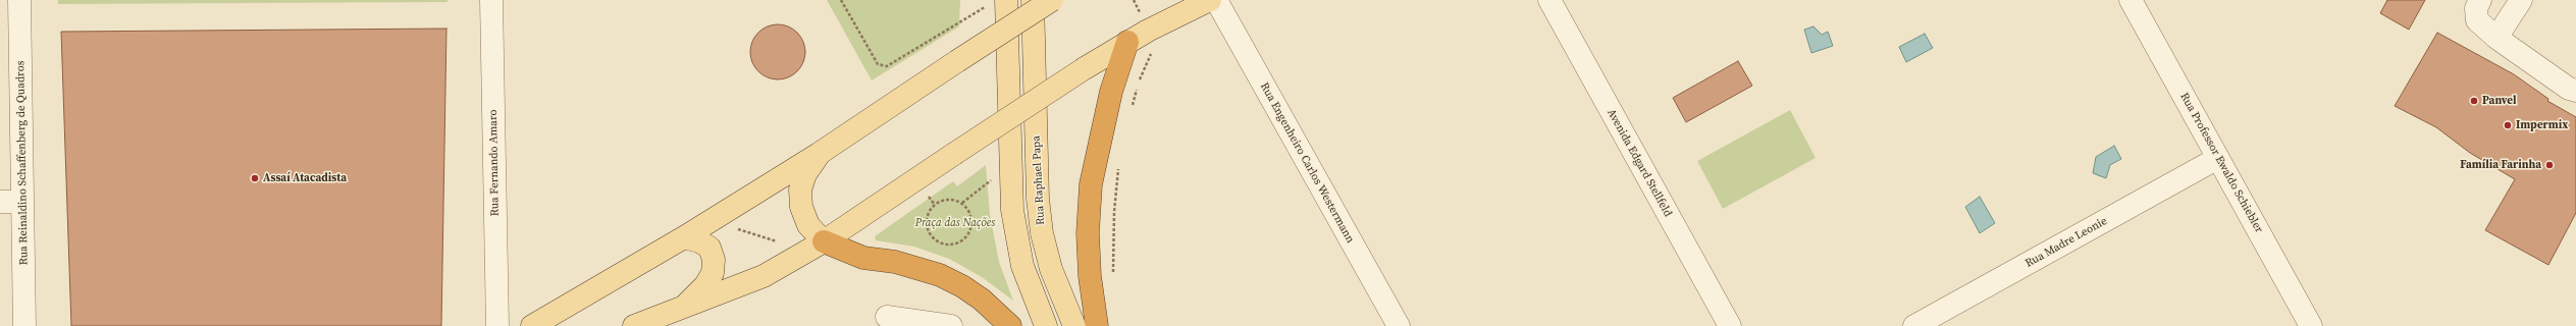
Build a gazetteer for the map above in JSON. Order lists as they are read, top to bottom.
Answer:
{
  "streets": {
    "main road": ["Rua Raphael Papa"],
    "street": [
      "Rua Reinaldino Schaffenberg de Quadros",
      "Rua Fernando Amaro",
      "Rua Engenheiro Carlos Westermann",
      "Avenida Edgard Stellfeld",
      "Rua Professor Ewaldo Schiebler",
      "Rua Madre Leonie"
    ]
  },
  "crossings": [
    ["Rua Professor Ewaldo Schiebler", "Rua Madre Leonie"]
  ],
  "parks": ["Praça das Nações"],
  "places": [
    "Panvel",
    "Impermix",
    "Família Farinha",
    "Assaí Atacadista"
  ]
}
